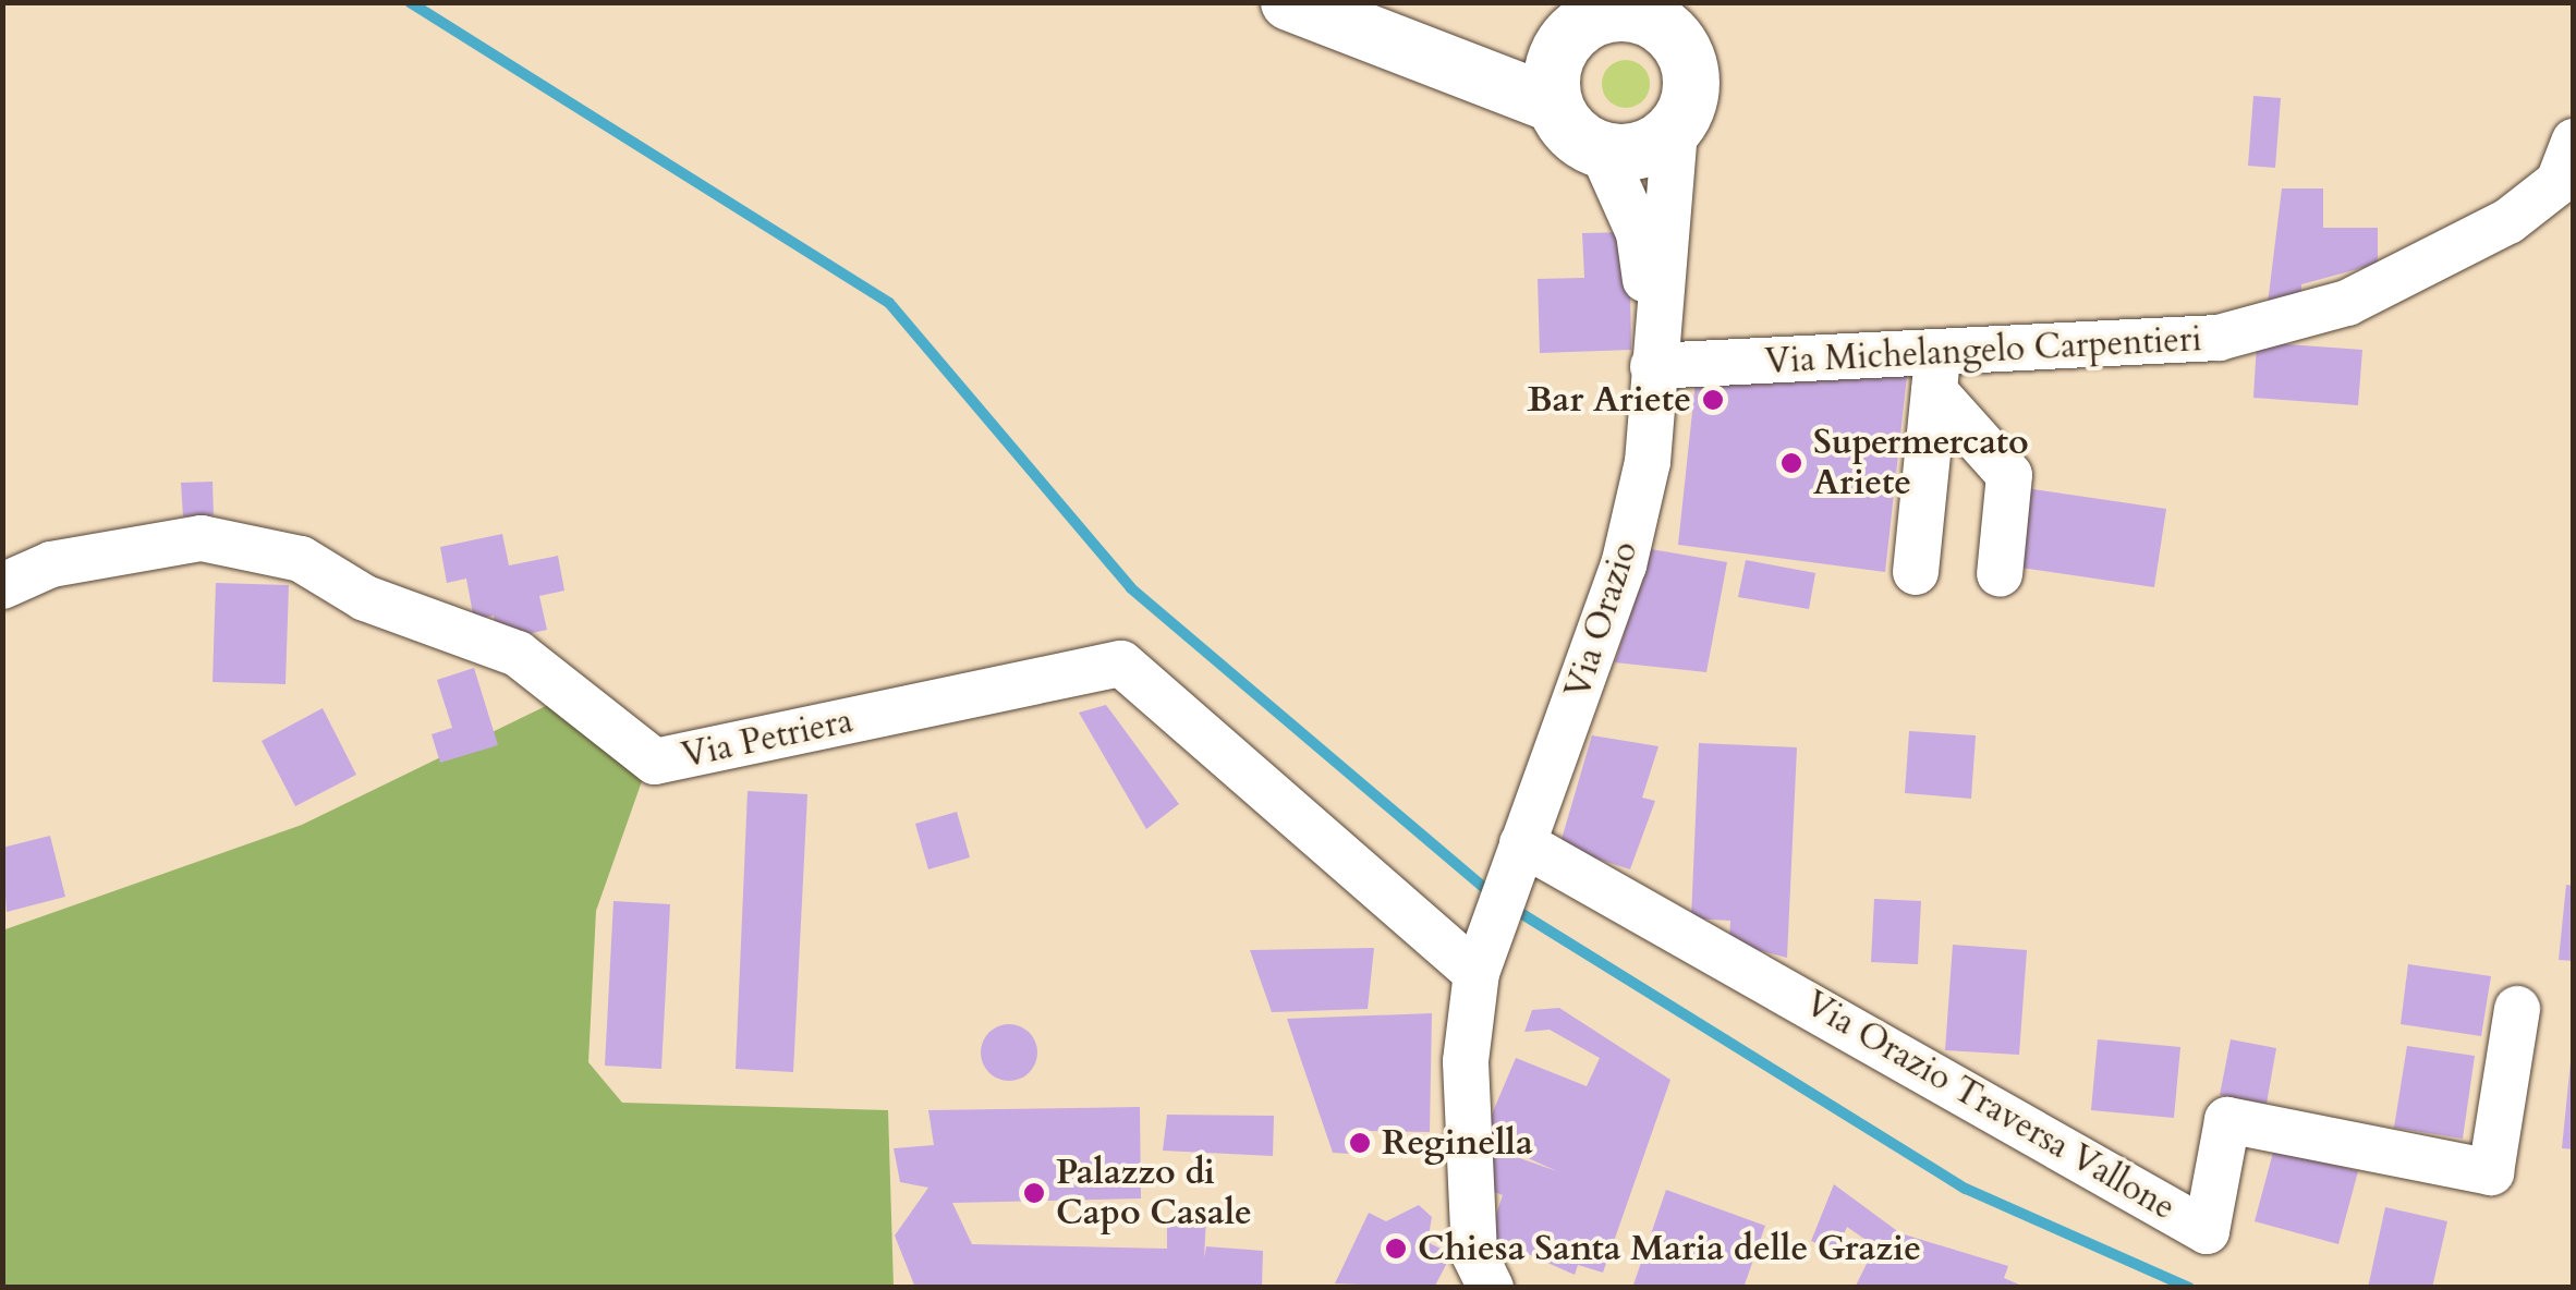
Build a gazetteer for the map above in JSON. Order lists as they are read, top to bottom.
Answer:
{
  "streets": {
    "street": [
      "Via Michelangelo Carpentieri",
      "Via Orazio",
      "Via Petriera",
      "Via Orazio Traversa Vallone"
    ]
  },
  "crossings": [
    ["Via Michelangelo Carpentieri", "Via Orazio"],
    ["Via Orazio", "Via Petriera"],
    ["Via Orazio", "Via Orazio Traversa Vallone"]
  ],
  "places": [
    "Bar Ariete",
    "Supermercato Ariete",
    "Reginella",
    "Palazzo di Capo Casale",
    "Chiesa Santa Maria delle Grazie"
  ]
}
